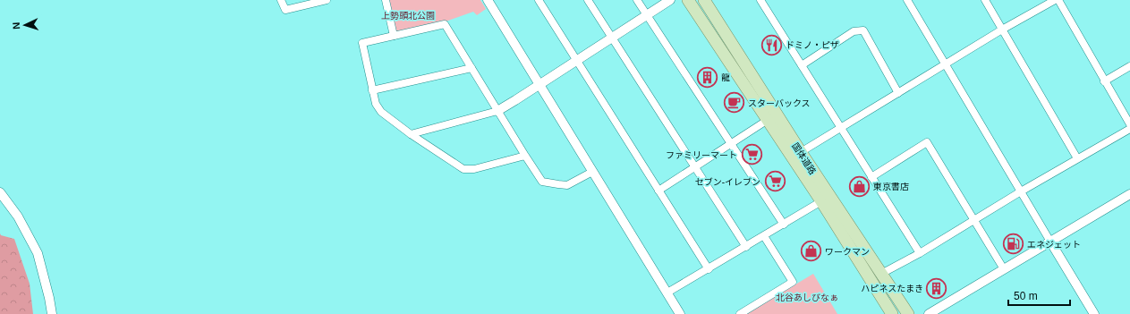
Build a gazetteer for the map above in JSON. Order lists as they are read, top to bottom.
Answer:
{
  "streets": {
    "main road": ["国体道路"]
  },
  "parks": ["上勢頭北公園", "北谷あしびなぁ"],
  "places": {
    "restaurant": ["ドミノ・ピザ"],
    "building": ["龍", "ハピネスたまき"],
    "cafe": ["スターバックス"],
    "supermarket": ["ファミリーマート", "セブン-イレブン"],
    "shop": ["東京書店", "ワークマン"],
    "fuel station": ["エネジェット"]
  },
  "scale_bar": "50 m",
  "north": "left"
}
